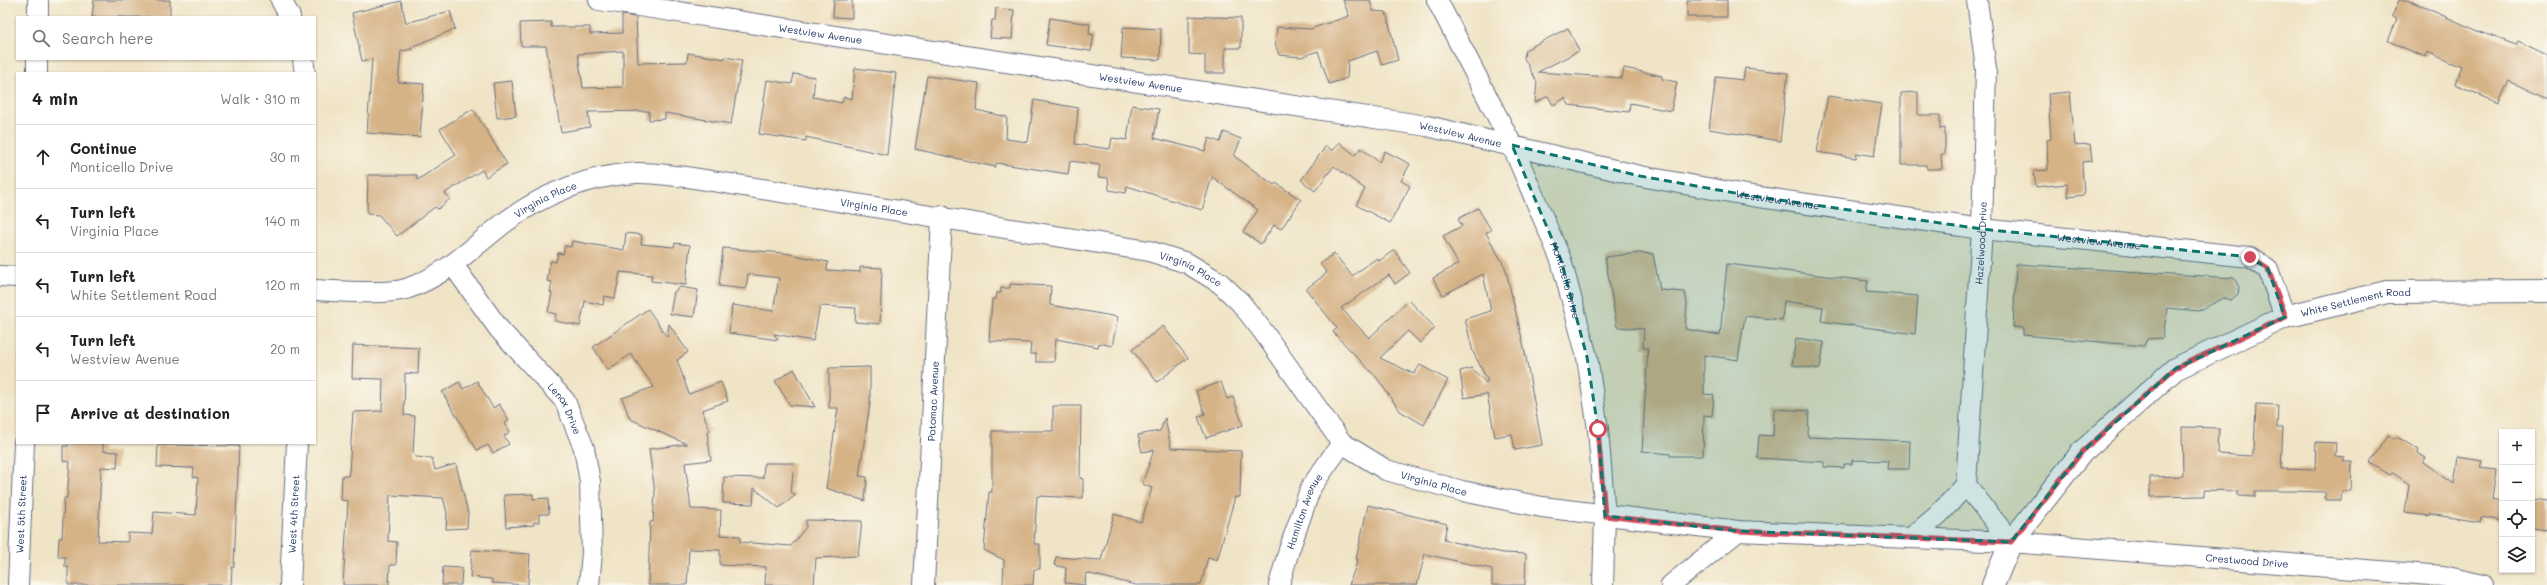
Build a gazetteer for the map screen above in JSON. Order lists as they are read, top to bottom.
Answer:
{
  "streets": {
    "main road": ["White Settlement Road"],
    "street": [
      "Westview Avenue",
      "Virginia Place",
      "Hazelwood Drive",
      "Monticello Drive",
      "Potomac Avenue",
      "Lenox Drive",
      "Hamilton Avenue",
      "West 5th Street",
      "West 4th Street",
      "Crestwood Drive"
    ]
  },
  "crossings": [
    ["Westview Avenue", "Hazelwood Drive"],
    ["Westview Avenue", "Monticello Drive"],
    ["Westview Avenue", "White Settlement Road"],
    ["Virginia Place", "Monticello Drive"],
    ["Virginia Place", "White Settlement Road"],
    ["Virginia Place", "Potomac Avenue"],
    ["Virginia Place", "Lenox Drive"],
    ["Virginia Place", "Hamilton Avenue"],
    ["Virginia Place", "Crestwood Drive"],
    ["White Settlement Road", "Crestwood Drive"]
  ],
  "page": {
    "search": "Search here",
    "heading": ["4 min", "Walk · 310 m"],
    "list": [
      ["Continue", "Monticello Drive", "30 m"],
      ["Turn left", "Virginia Place", "140 m"],
      ["Turn left", "White Settlement Road", "120 m"],
      ["Turn left", "Westview Avenue", "20 m"],
      "Arrive at destination"
    ],
    "map_buttons": ["+", "−"]
  }
}
